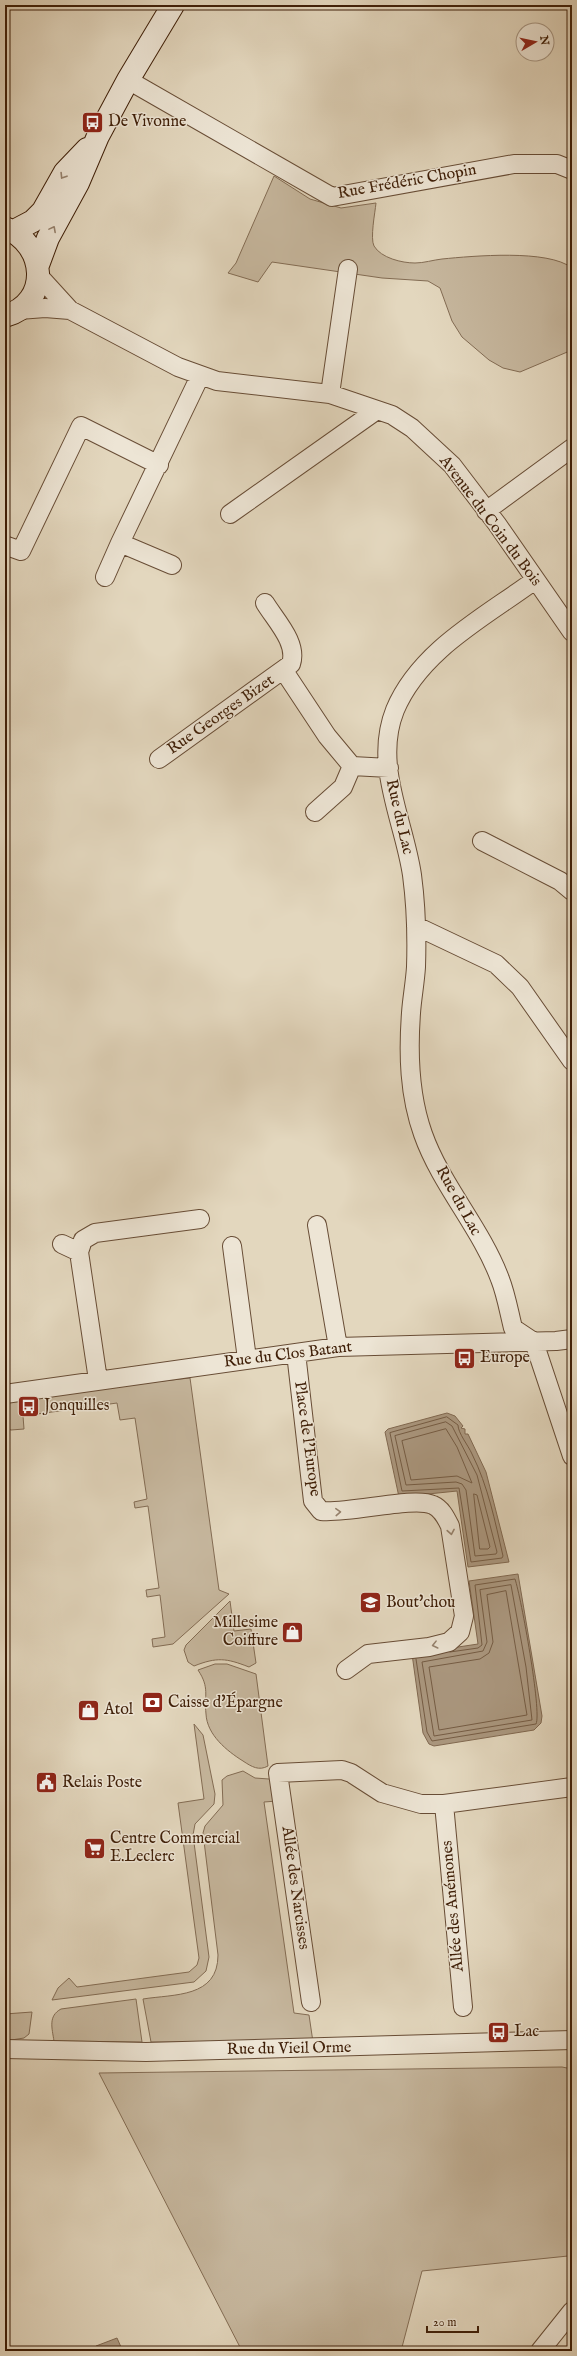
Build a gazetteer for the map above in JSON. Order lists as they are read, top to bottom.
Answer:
{
  "streets": {
    "street": [
      "Rue Frédéric Chopin",
      "Avenue du Coin du Bois",
      "Rue Georges Bizet",
      "Rue du Lac",
      "Rue du Clos Batant",
      "Place de l'Europe",
      "Allée des Narcisses",
      "Allée des Anémones",
      "Rue du Vieil Orme"
    ]
  },
  "crossings": [
    ["Avenue du Coin du Bois", "Rue du Lac"],
    ["Rue du Lac", "Rue du Clos Batant"],
    ["Rue du Clos Batant", "Place de l'Europe"],
    ["Allée des Narcisses", "Allée des Anémones"]
  ],
  "places": {
    "bus stop": [
      "De Vivonne",
      "Europe",
      "Jonquilles",
      "Lac"
    ],
    "school or university": ["Bout'chou"],
    "shop": ["Millesime Coiffure", "Atol"],
    "bank": ["Caisse d'Épargne"],
    "public building": ["Relais Poste"],
    "supermarket": ["Centre Commercial E.Leclerc"]
  },
  "scale_bar": "20 m",
  "north": "right"
}
